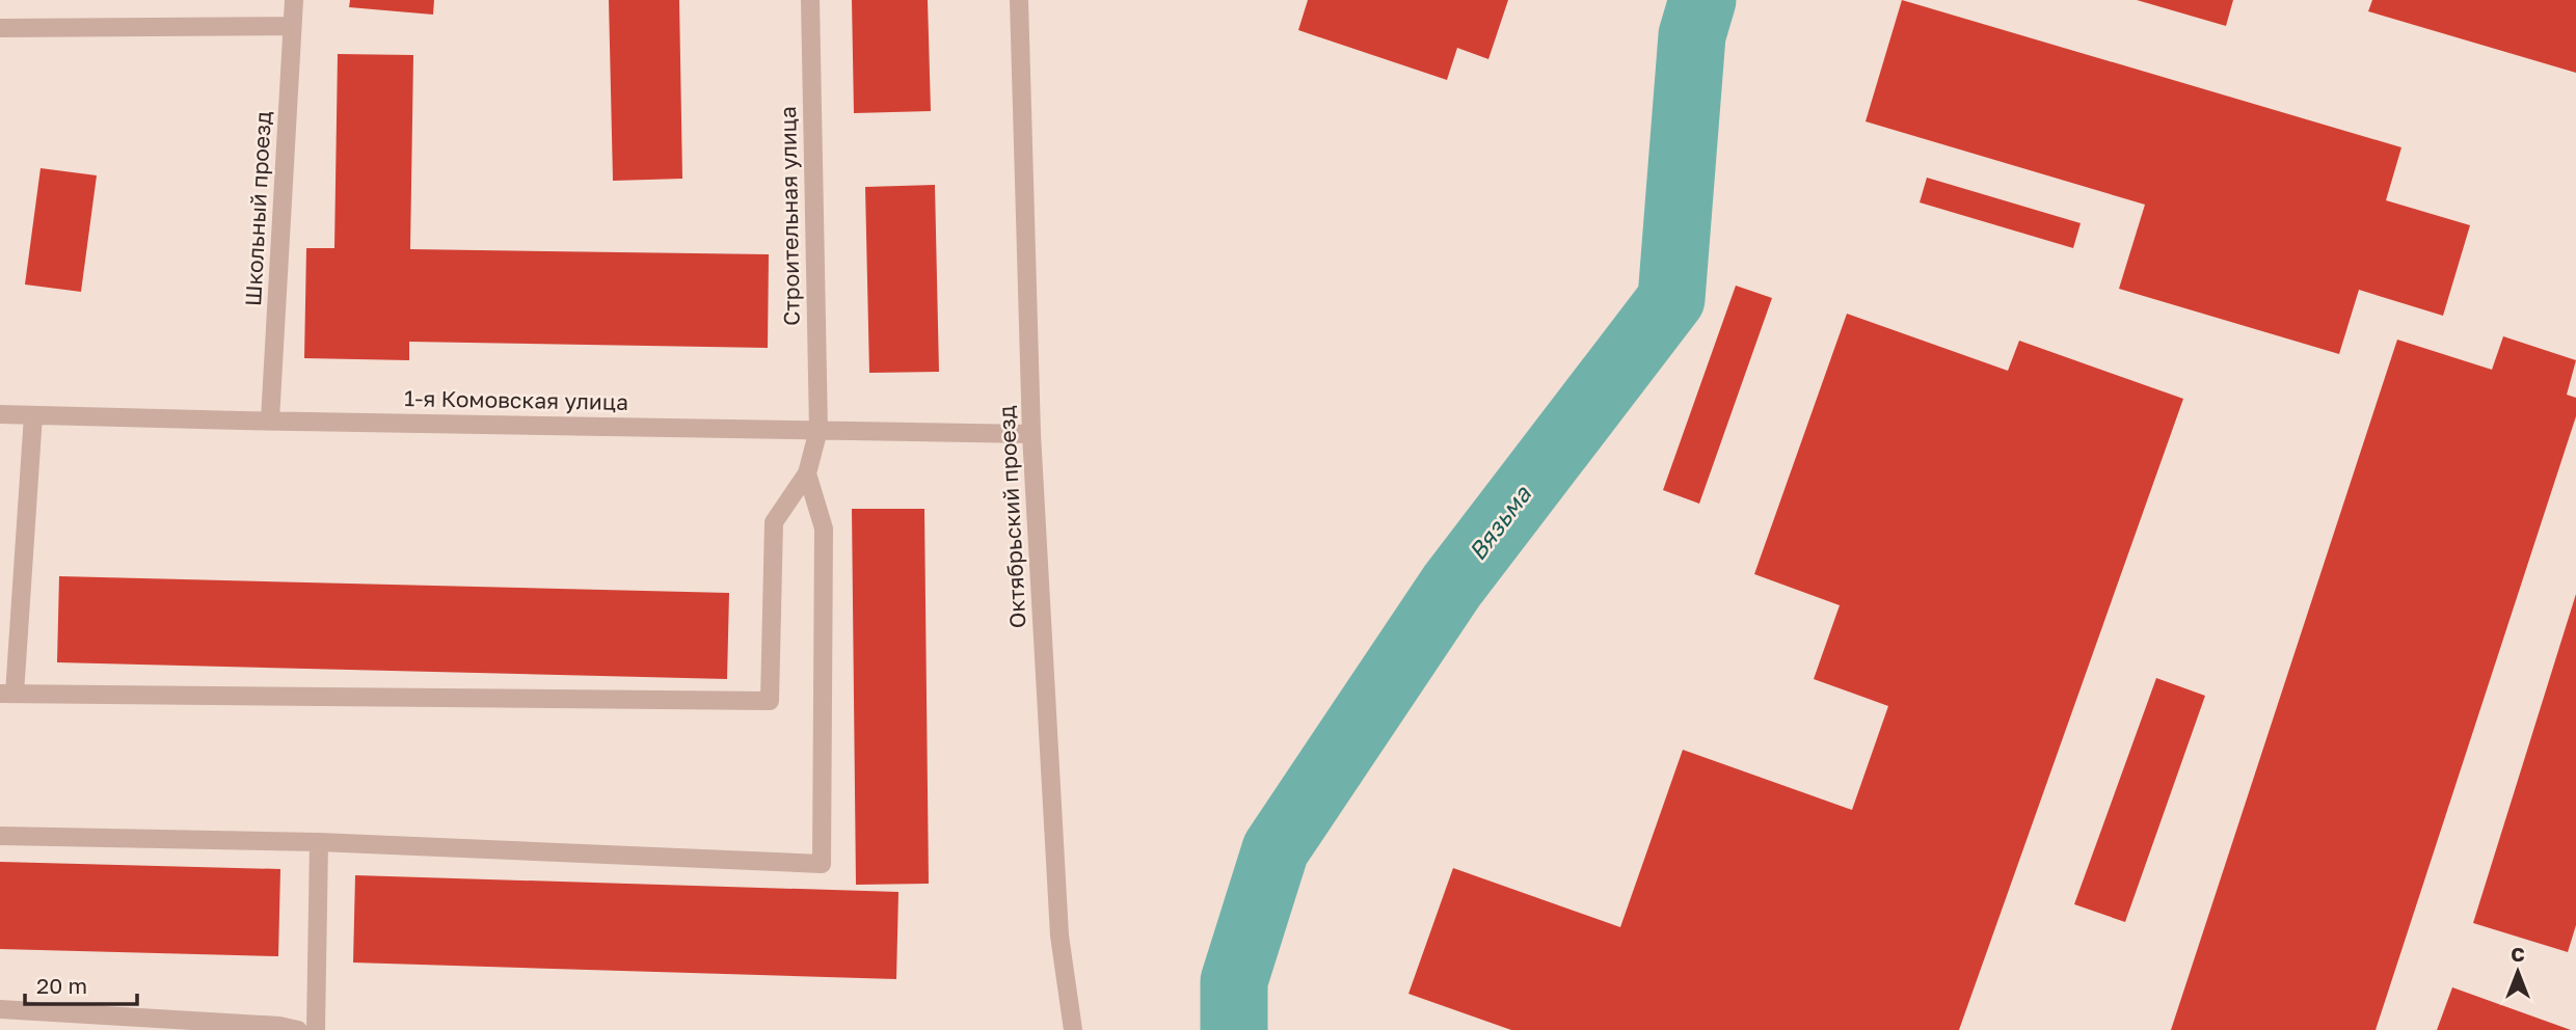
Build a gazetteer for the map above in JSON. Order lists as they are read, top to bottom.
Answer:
{
  "streets": {
    "street": [
      "Школьный проезд",
      "Строительная улица",
      "1-я Комовская улица",
      "Октябрьский проезд"
    ]
  },
  "crossings": [
    ["Школьный проезд", "1-я Комовская улица"],
    ["Строительная улица", "1-я Комовская улица"],
    ["1-я Комовская улица", "Октябрьский проезд"]
  ],
  "water": ["Вязьма"],
  "scale_bar": "20 m",
  "north": "top"
}
